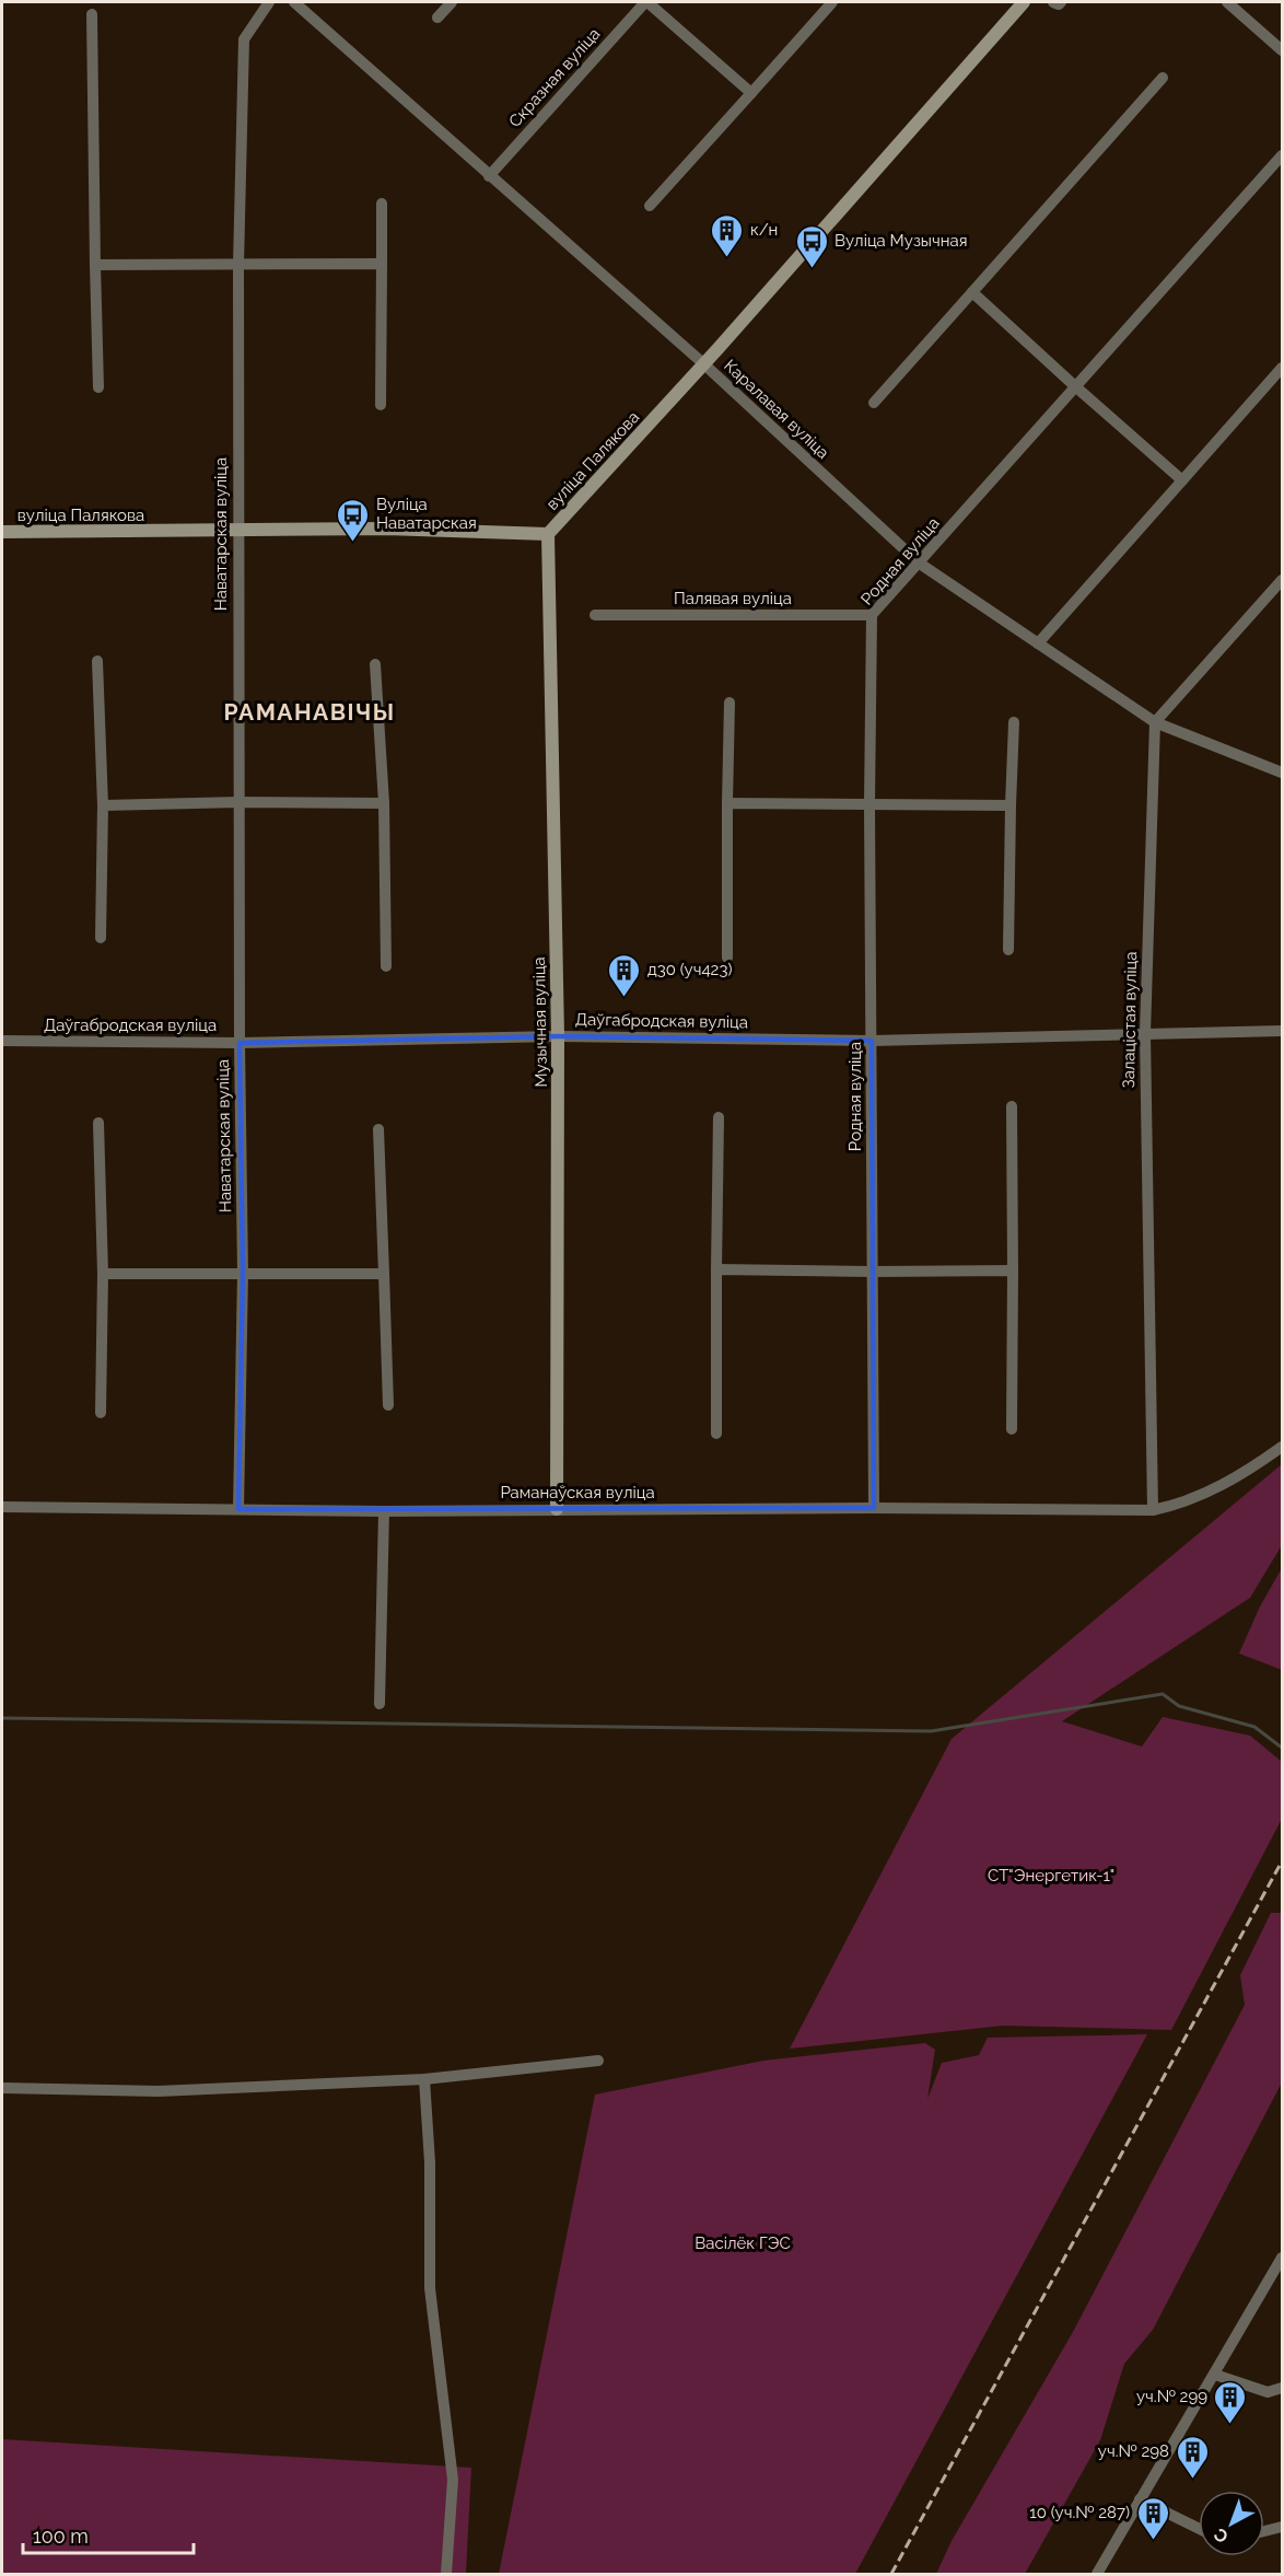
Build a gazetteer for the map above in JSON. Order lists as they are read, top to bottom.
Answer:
{
  "streets": {
    "street": [
      "Скразная вуліца",
      "Каралавая вуліца",
      "вуліца Палякова",
      "Наватарская вуліца",
      "Родная вуліца",
      "Палявая вуліца",
      "Залацістая вуліца",
      "Даўгабродская вуліца",
      "Музычная вуліца",
      "Раманаўская вуліца"
    ]
  },
  "crossings": [
    ["Скразная вуліца", "Каралавая вуліца"],
    ["Каралавая вуліца", "вуліца Палякова"],
    ["Каралавая вуліца", "Родная вуліца"],
    ["Каралавая вуліца", "Залацістая вуліца"],
    ["вуліца Палякова", "Наватарская вуліца"],
    ["вуліца Палякова", "Музычная вуліца"],
    ["Наватарская вуліца", "Даўгабродская вуліца"],
    ["Наватарская вуліца", "Раманаўская вуліца"],
    ["Родная вуліца", "Палявая вуліца"],
    ["Родная вуліца", "Даўгабродская вуліца"],
    ["Родная вуліца", "Раманаўская вуліца"],
    ["Залацістая вуліца", "Даўгабродская вуліца"],
    ["Залацістая вуліца", "Раманаўская вуліца"],
    ["Даўгабродская вуліца", "Музычная вуліца"],
    ["Музычная вуліца", "Раманаўская вуліца"]
  ],
  "districts": ["РАМАНАВІЧЫ"],
  "parks": ["СТ\"Энергетик-1\"", "Васілёк ГЭС"],
  "places": {
    "building": [
      "к/н",
      "д30 (уч423)",
      "уч.№ 299",
      "уч.№ 298",
      "10 (уч.№ 287)"
    ],
    "bus stop": ["Вуліца Музычная", "Вуліца Наватарская"]
  },
  "scale_bar": "100 m",
  "north": "bottom left"
}
